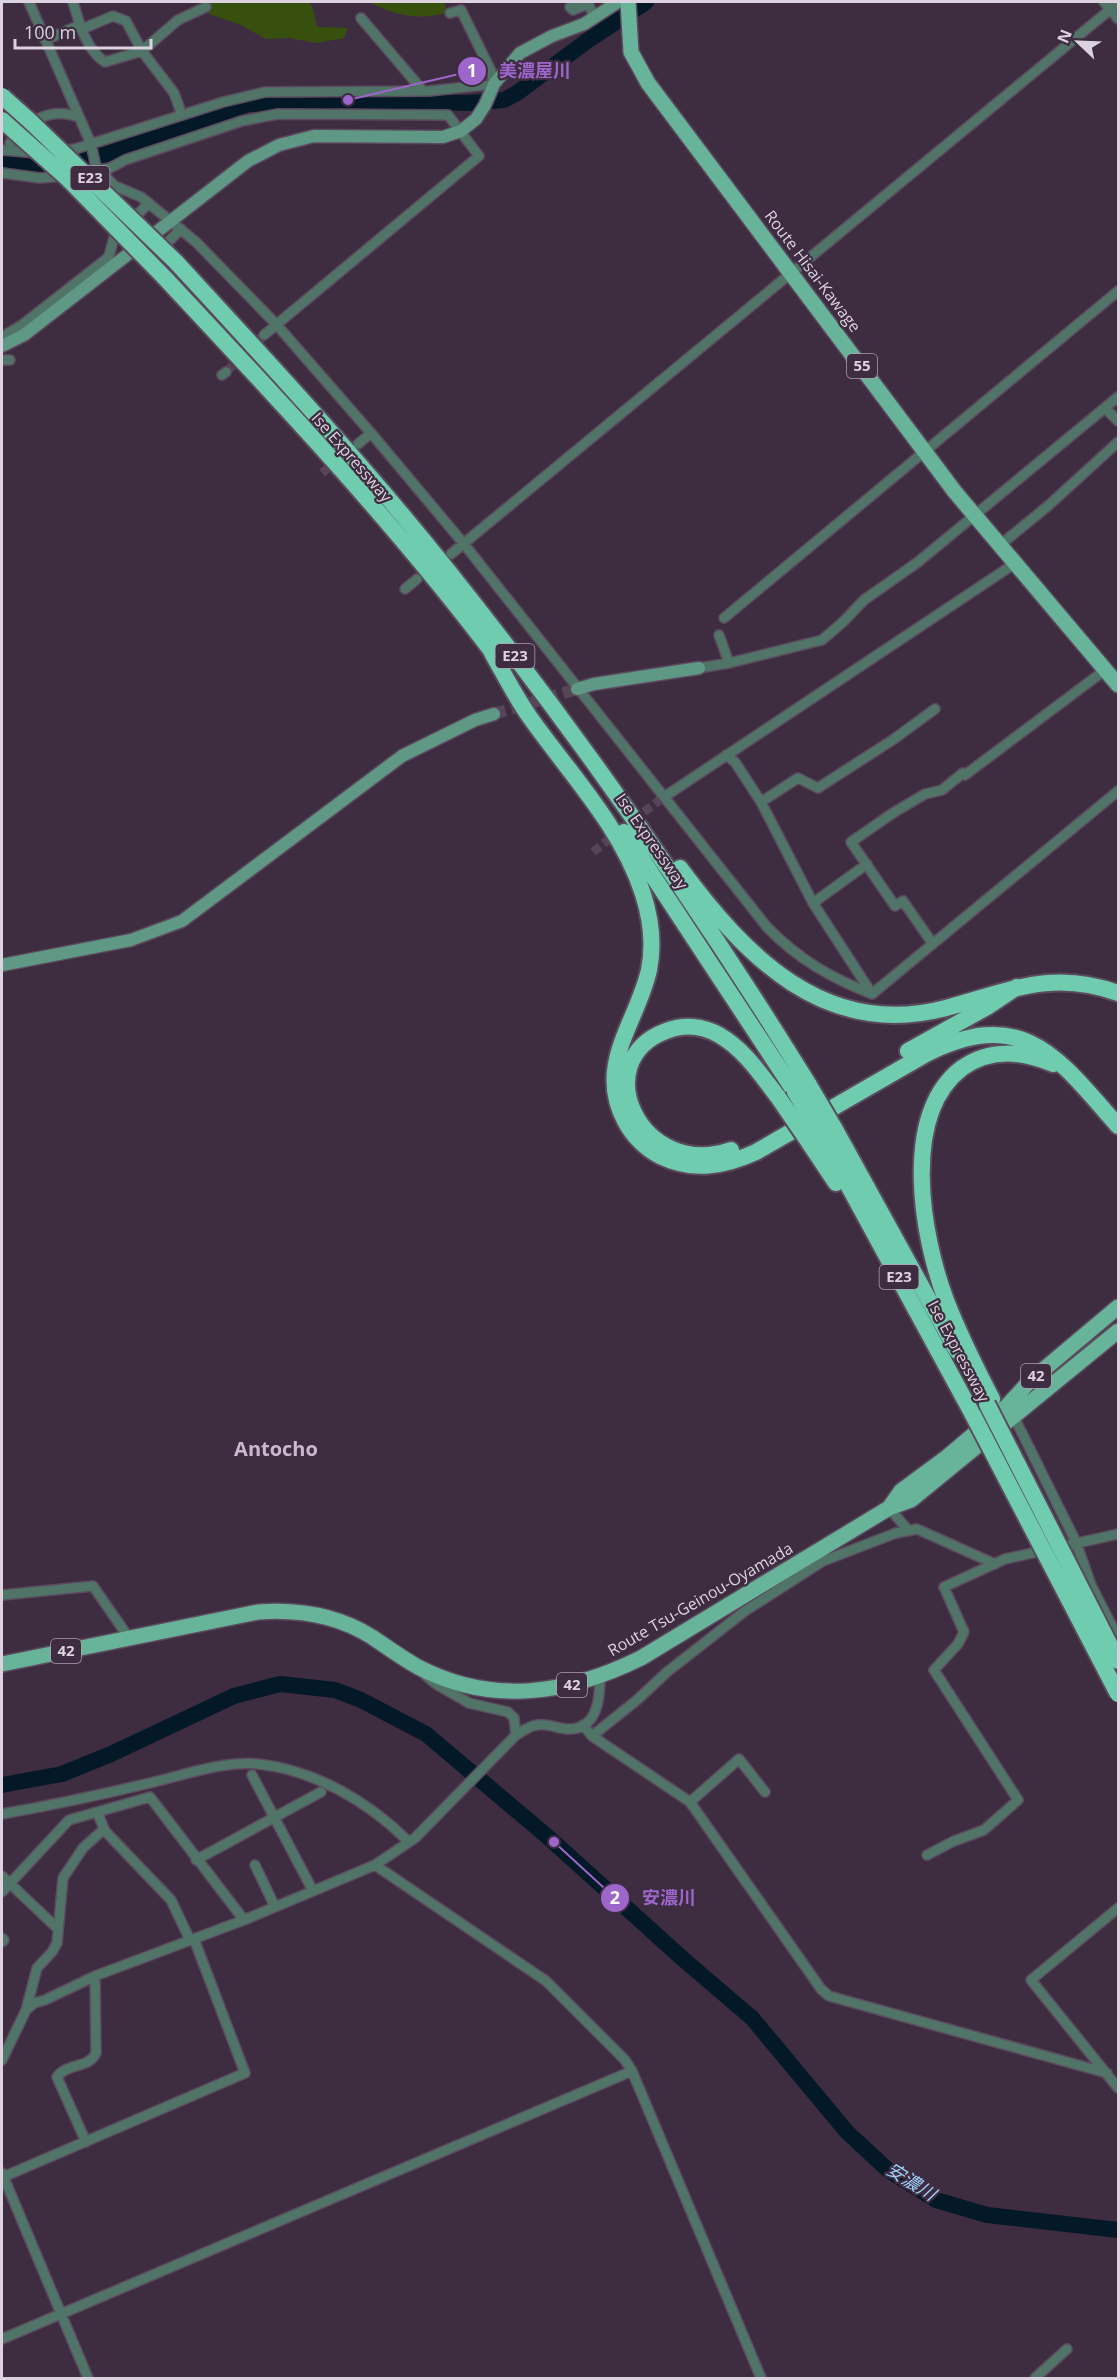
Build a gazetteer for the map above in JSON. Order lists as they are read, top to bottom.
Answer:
{
  "streets": {
    "highway": ["E23", "Ise Expressway"],
    "main road": [
      "Route Hisai-Kawage",
      "55",
      "42",
      "Route Tsu-Geinou-Oyamada"
    ]
  },
  "districts": ["Antocho"],
  "water": ["安濃川"],
  "places": ["美濃屋川", "安濃川"],
  "scale_bar": "100 m",
  "north": "top left"
}
